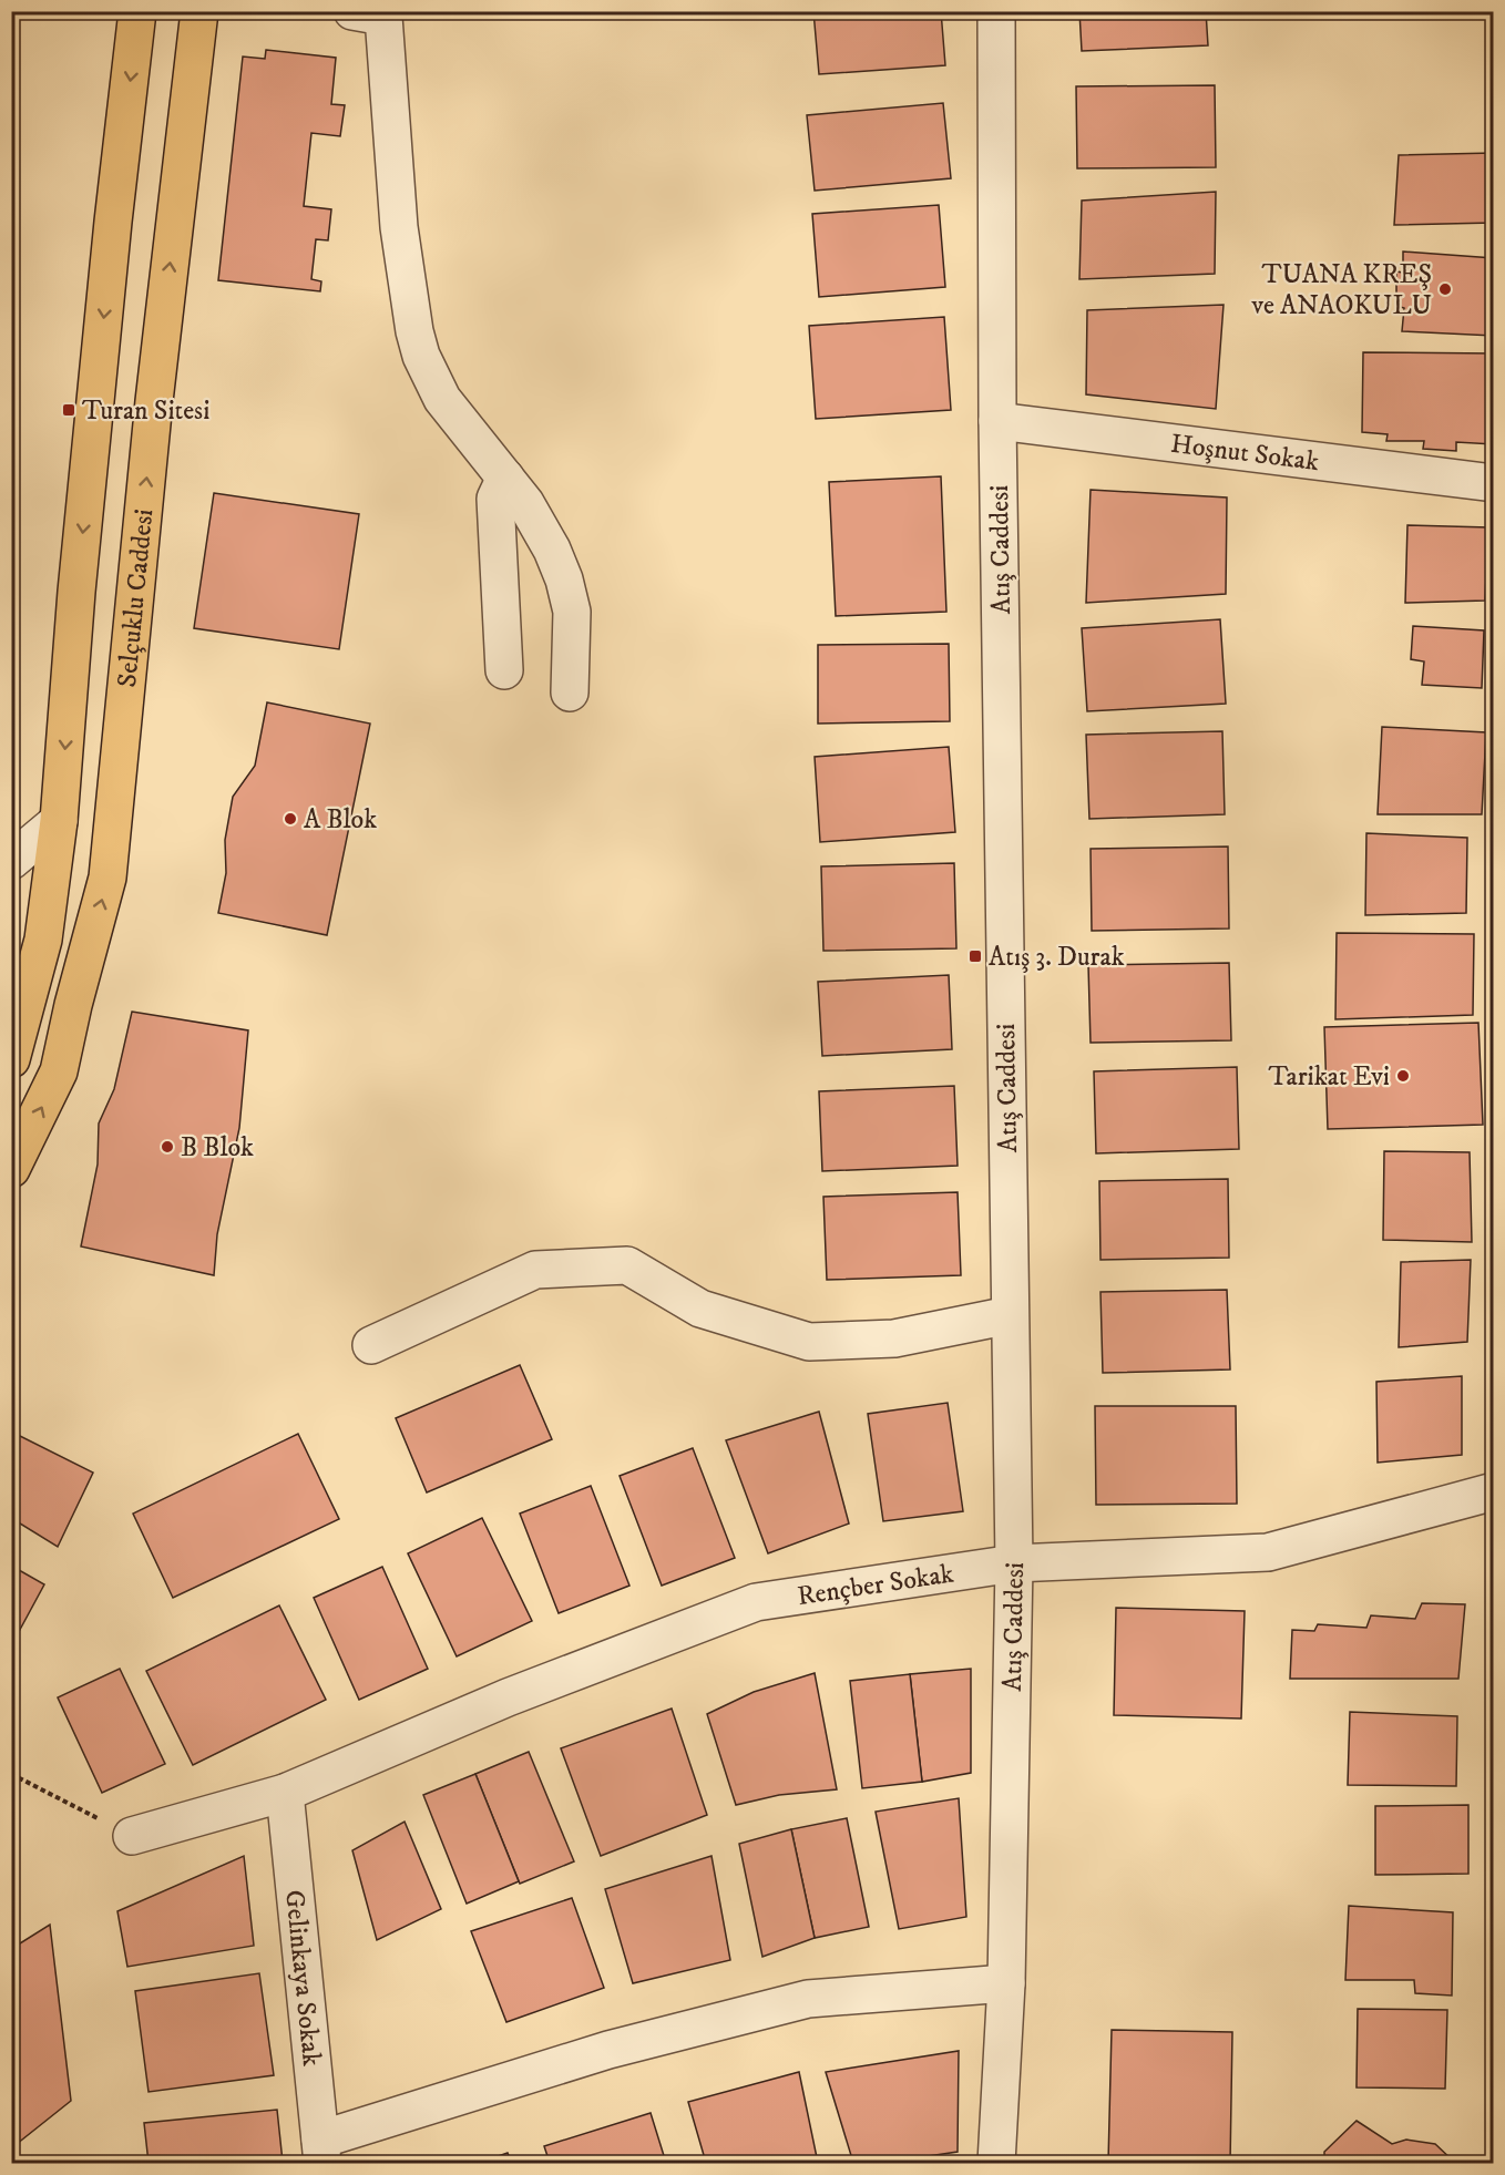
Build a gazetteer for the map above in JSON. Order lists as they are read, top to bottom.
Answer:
{
  "streets": {
    "main road": ["Selçuklu Caddesi"],
    "street": [
      "Hoşnut Sokak",
      "Atış Caddesi",
      "Rençber Sokak",
      "Gelinkaya Sokak"
    ]
  },
  "crossings": [
    ["Hoşnut Sokak", "Atış Caddesi"],
    ["Atış Caddesi", "Rençber Sokak"],
    ["Rençber Sokak", "Gelinkaya Sokak"]
  ],
  "places": {
    "other": [
      "TUANA KREŞ ve ANAOKULU",
      "A Blok",
      "Tarikat Evi",
      "B Blok"
    ],
    "transit": ["Turan Sitesi", "Atış 3. Durak"]
  }
}
